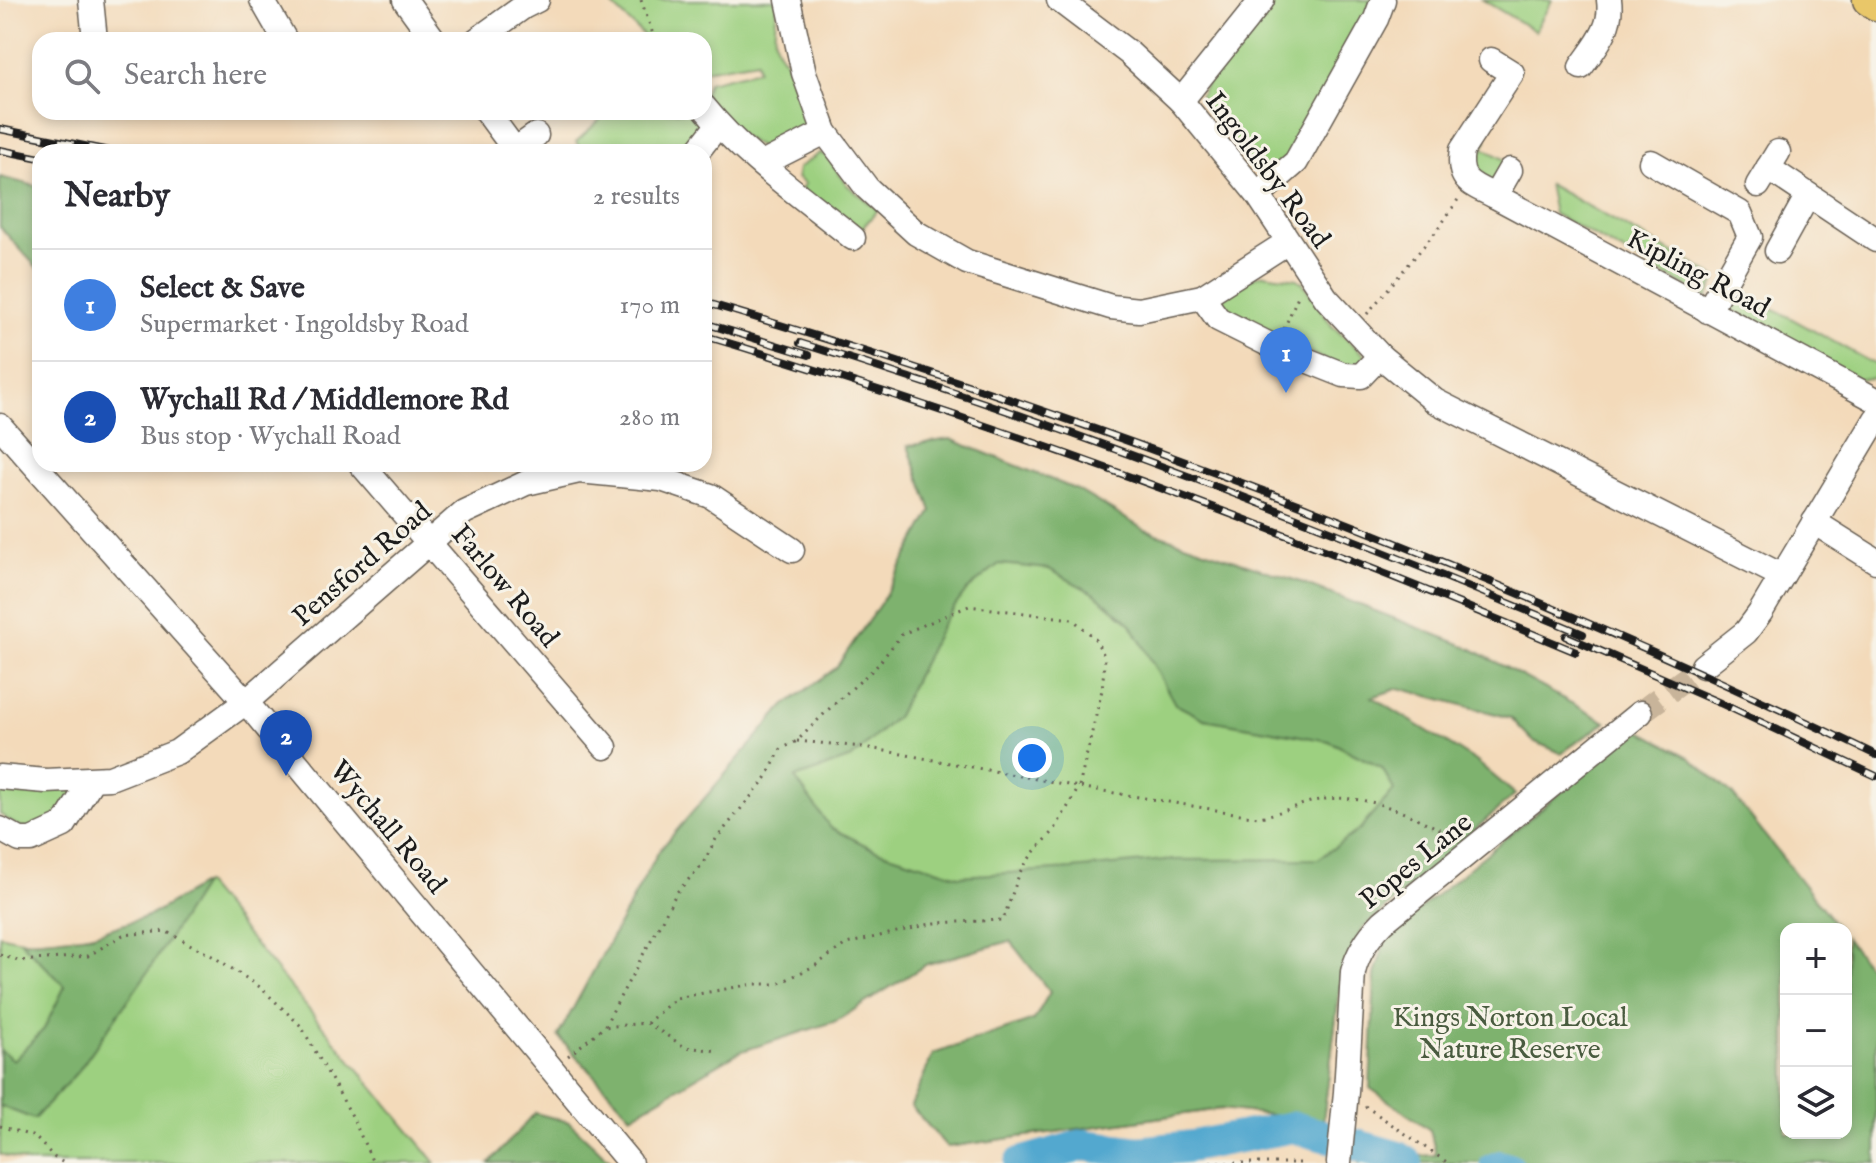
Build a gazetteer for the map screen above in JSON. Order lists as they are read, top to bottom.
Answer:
{
  "streets": {
    "street": [
      "Ingoldsby Road",
      "Kipling Road",
      "Pensford Road",
      "Farlow Road",
      "Wychall Road",
      "Popes Lane"
    ]
  },
  "crossings": [
    ["Pensford Road", "Farlow Road"],
    ["Pensford Road", "Wychall Road"]
  ],
  "parks": ["Kings Norton Local Nature Reserve"],
  "page": {
    "search": "Search here",
    "heading": ["Nearby", "2 results"],
    "list": [
      {
        "mark": "1",
        "name": "Select & Save",
        "note": "Supermarket · Ingoldsby Road",
        "value": "170 m"
      },
      {
        "mark": "2",
        "name": "Wychall Rd / Middlemore Rd",
        "note": "Bus stop · Wychall Road",
        "value": "280 m"
      }
    ],
    "pins": ["1", "2"],
    "map_buttons": ["+", "−"]
  }
}
